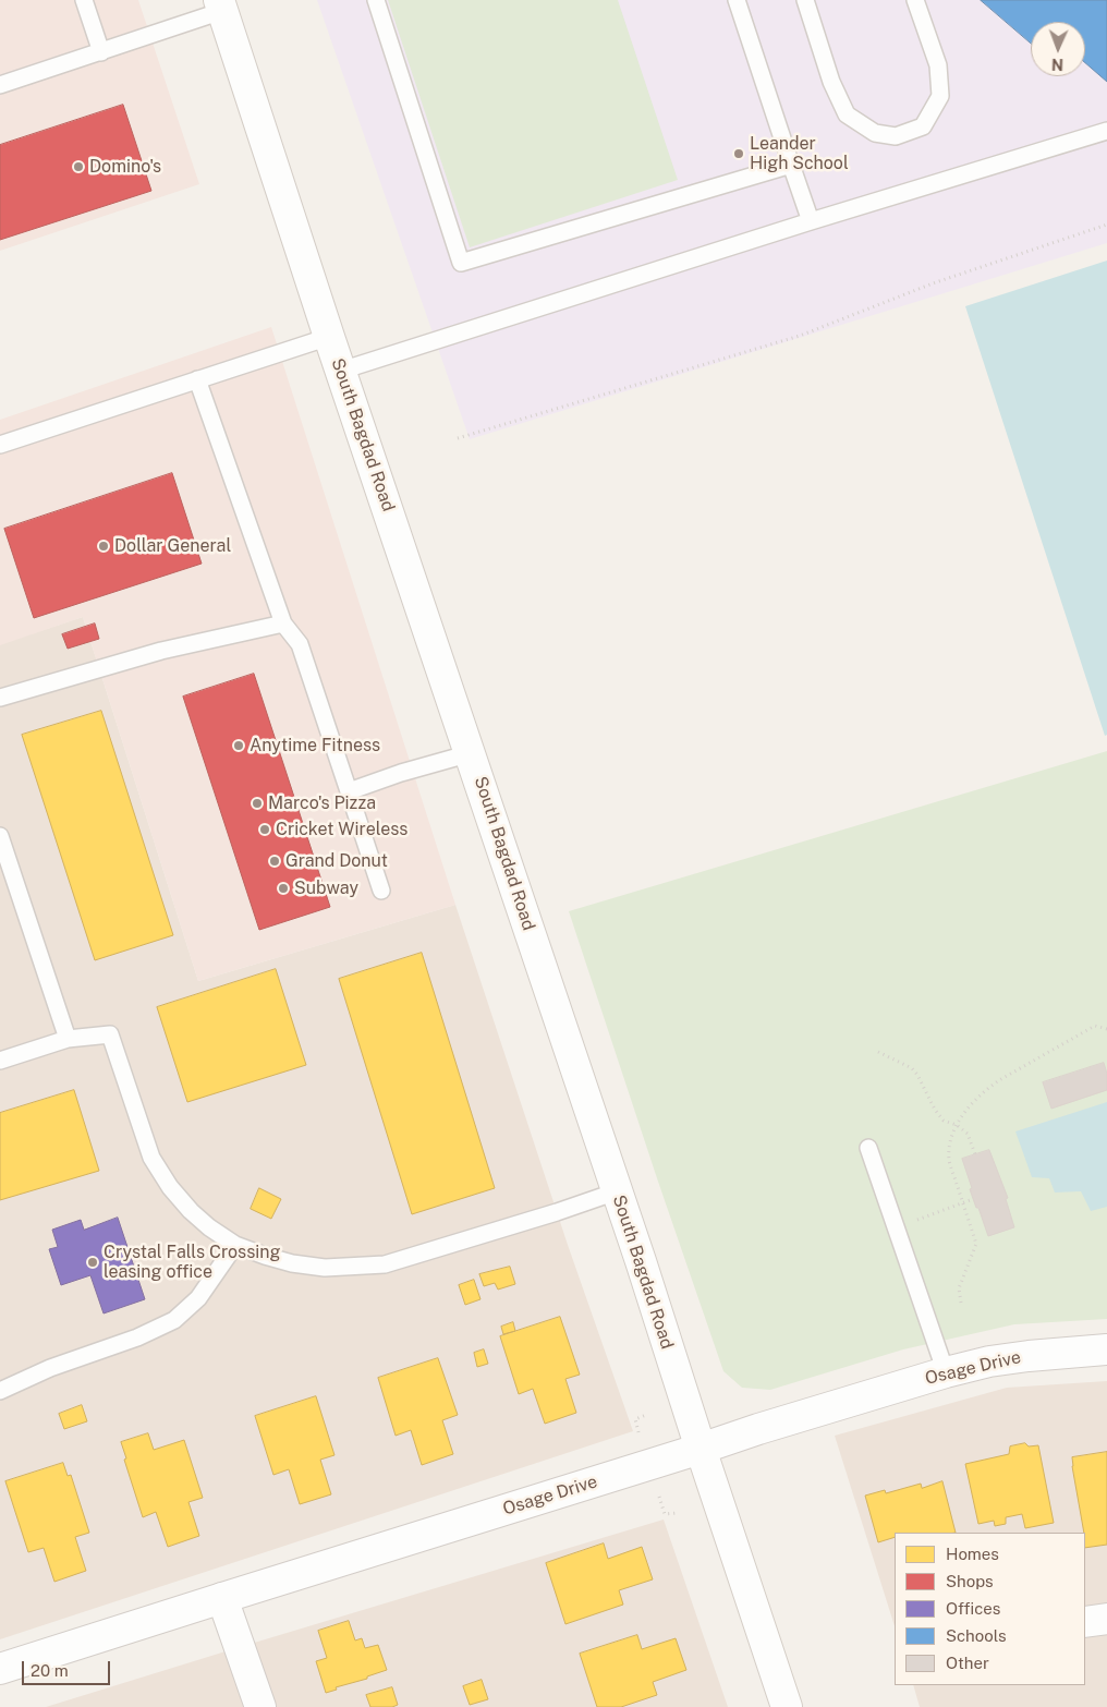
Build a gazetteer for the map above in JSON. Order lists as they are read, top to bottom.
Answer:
{
  "streets": {
    "main road": ["South Bagdad Road", "Osage Drive"]
  },
  "crossings": [
    ["South Bagdad Road", "Osage Drive"]
  ],
  "places": [
    "Leander High School",
    "Domino's",
    "Dollar General",
    "Anytime Fitness",
    "Marco's Pizza",
    "Cricket Wireless",
    "Grand Donut",
    "Subway",
    "Crystal Falls Crossing leasing office"
  ],
  "legend": [
    "Homes",
    "Shops",
    "Offices",
    "Schools",
    "Other"
  ],
  "scale_bar": "20 m",
  "north": "bottom"
}
